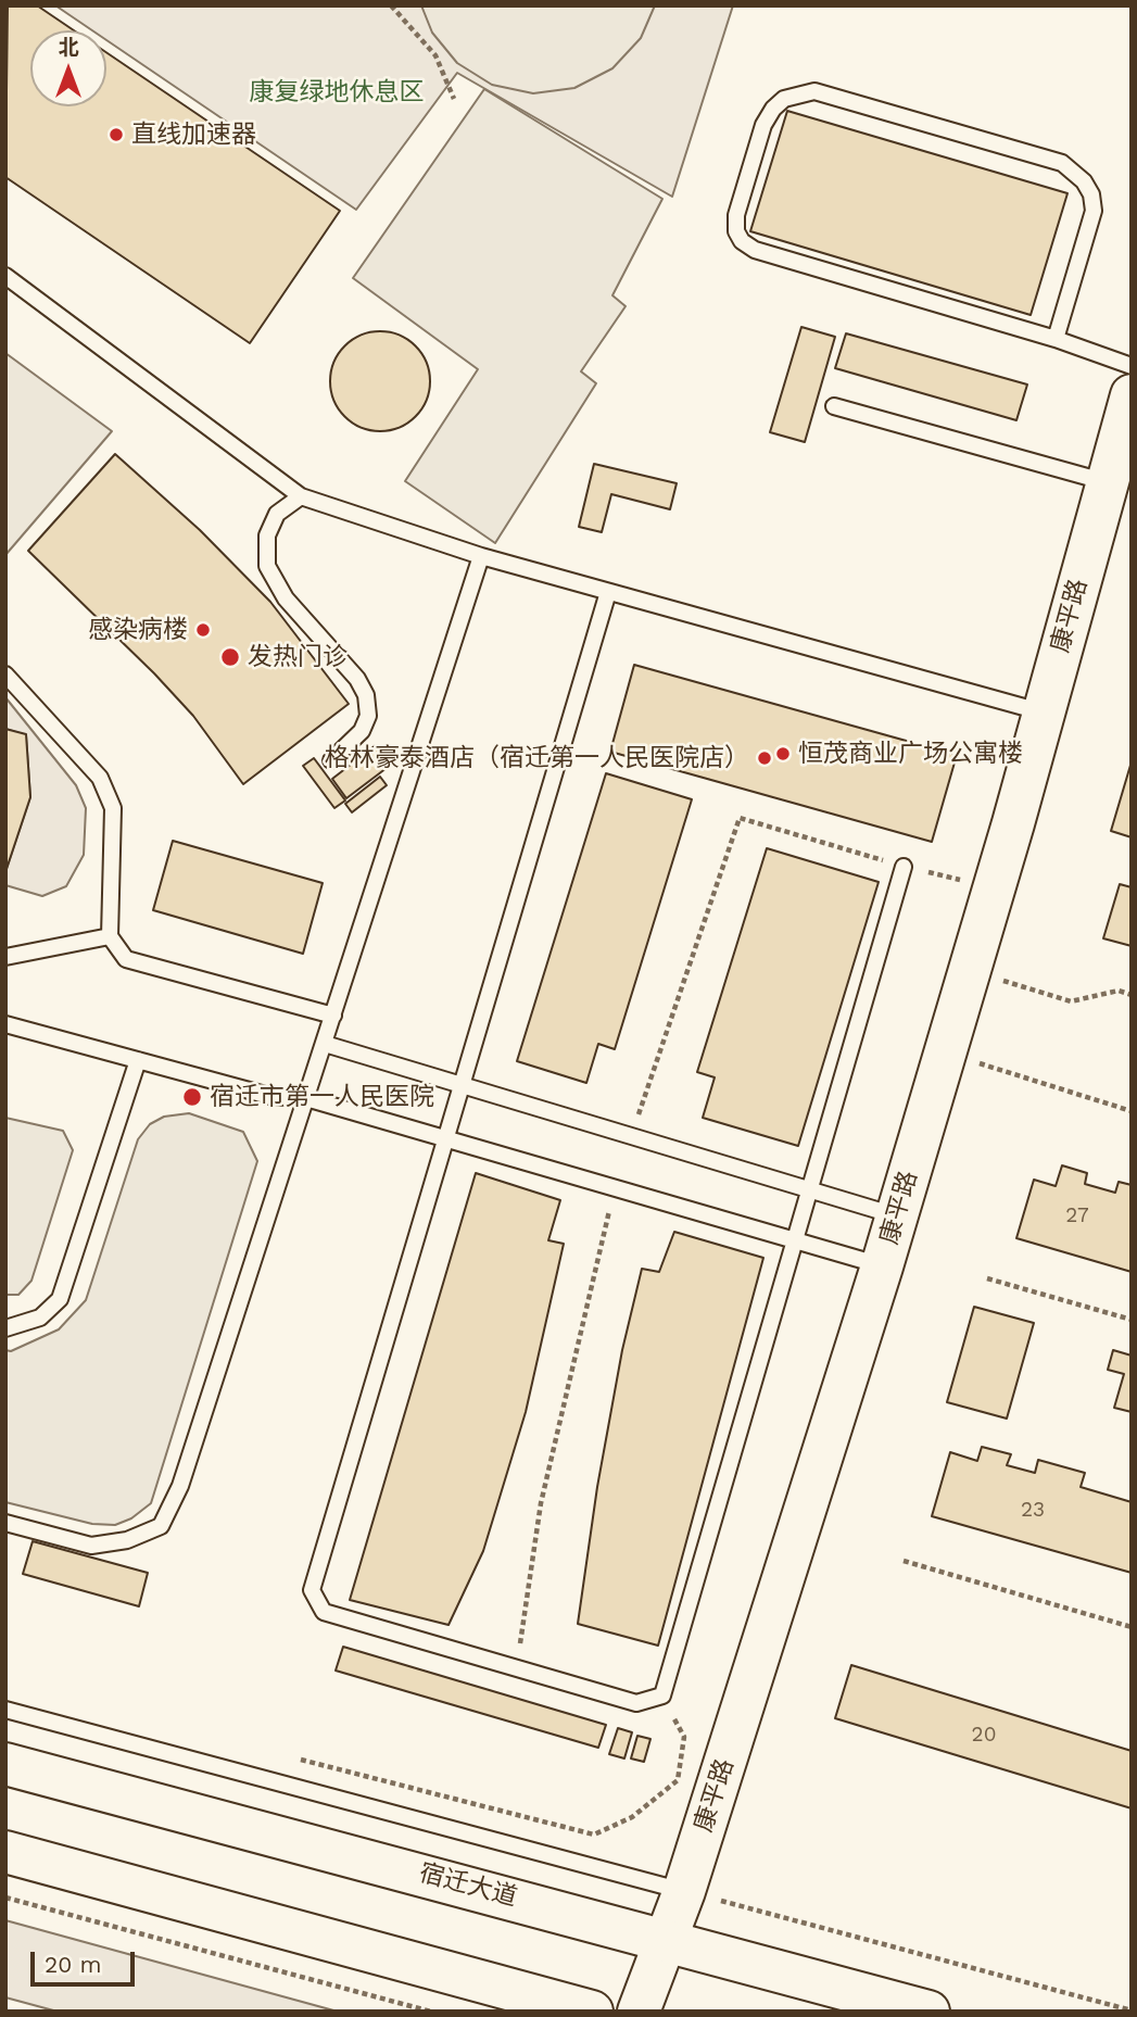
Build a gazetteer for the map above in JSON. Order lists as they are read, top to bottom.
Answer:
{
  "streets": {
    "street": ["康平路", "宿迁大道"]
  },
  "crossings": [
    ["康平路", "宿迁大道"]
  ],
  "parks": ["康复绿地休息区"],
  "places": [
    "直线加速器",
    "感染病楼",
    "发热门诊",
    "恒茂商业广场公寓楼",
    "格林豪泰酒店（宿迁第一人民医院店）",
    "宿迁市第一人民医院"
  ],
  "house_numbers": ["27", "23", "20"],
  "scale_bar": "20 m",
  "north": "top"
}
